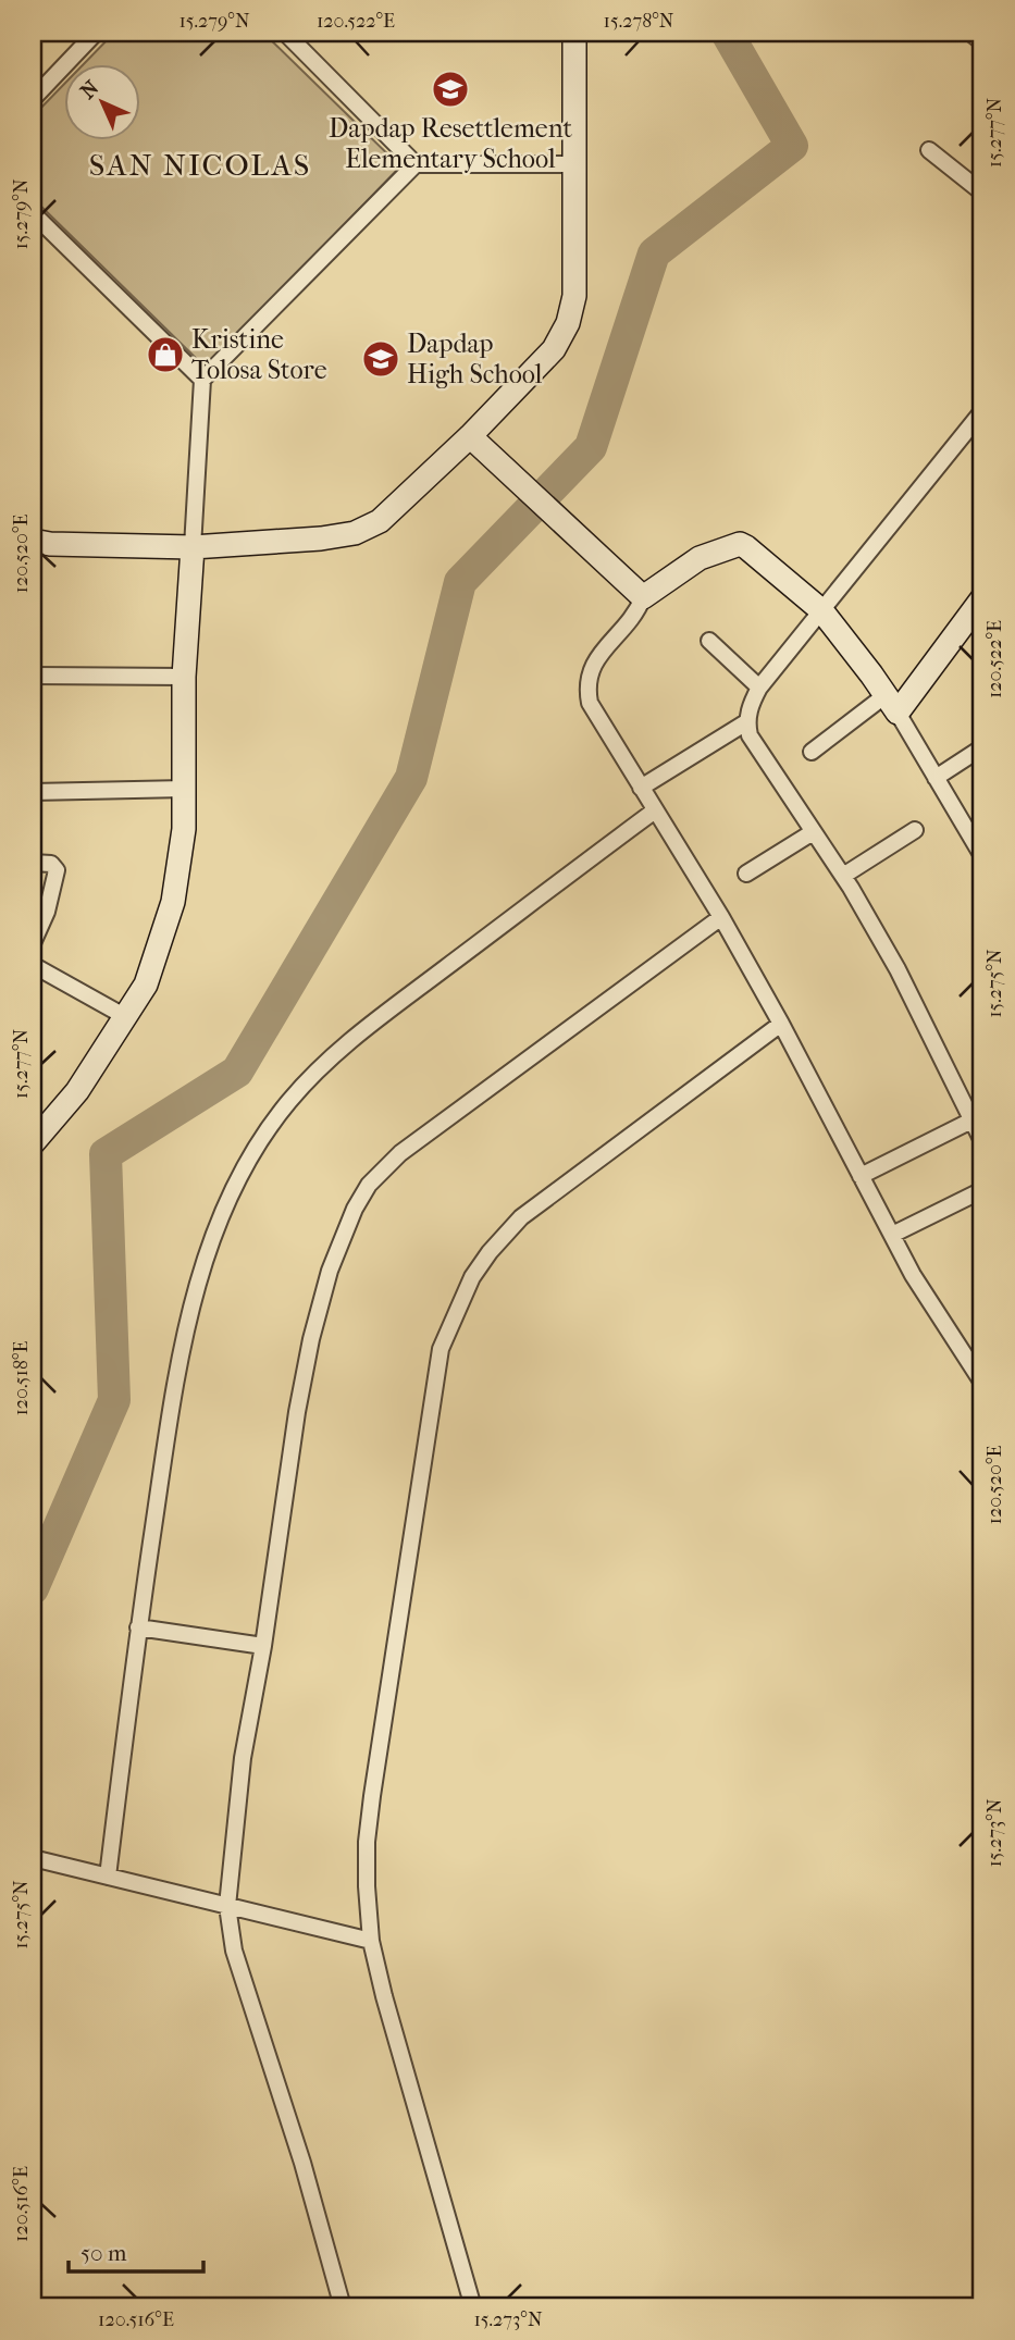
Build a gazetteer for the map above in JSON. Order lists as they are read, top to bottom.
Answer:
{
  "districts": ["SAN NICOLAS"],
  "places": {
    "school or university": ["Dapdap Resettlement Elementary School", "Dapdap High School"],
    "shop": ["Kristine Tolosa Store"]
  },
  "scale_bar": "50 m",
  "north": "top left",
  "coordinates": [
    "15.279°N",
    "120.522°E",
    "15.278°N",
    "15.277°N",
    "120.520°E",
    "15.275°N",
    "120.518°E",
    "15.273°N",
    "120.516°E"
  ]
}
